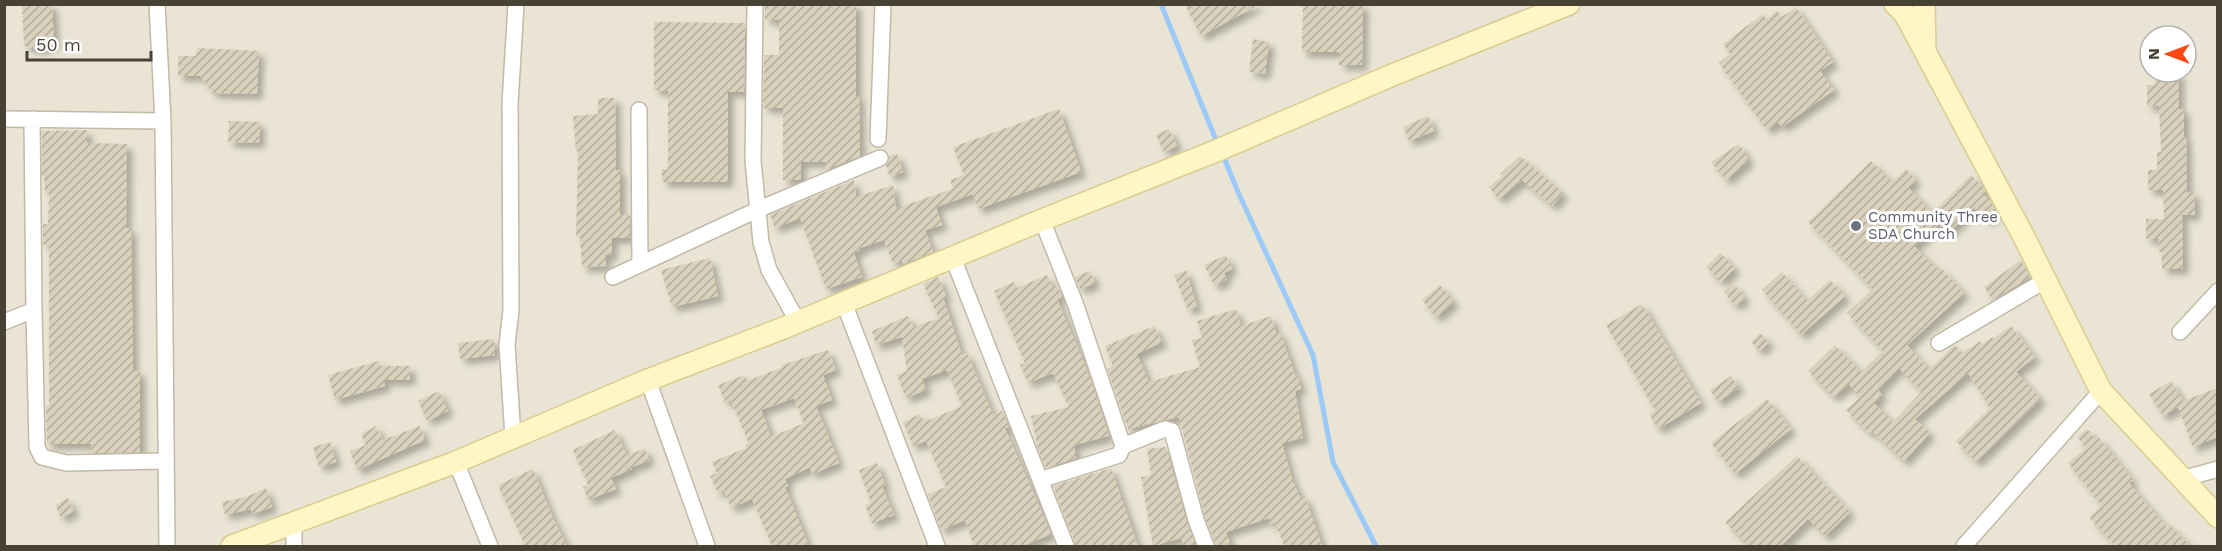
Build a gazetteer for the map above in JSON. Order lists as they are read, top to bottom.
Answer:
{
  "places": ["Community Three SDA Church"],
  "scale_bar": "50 m",
  "north": "left"
}
